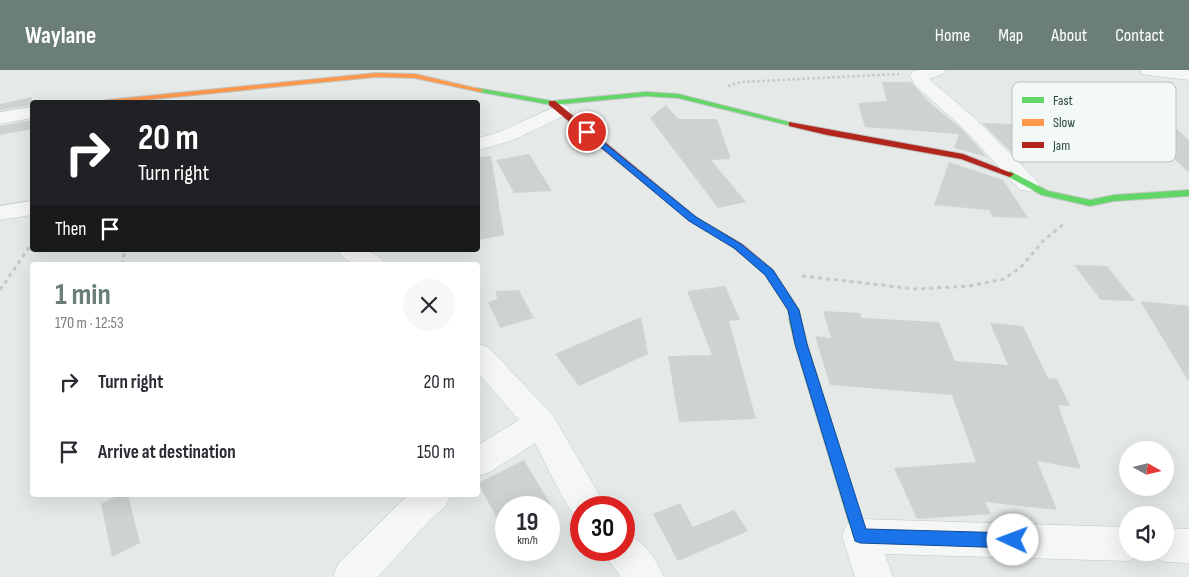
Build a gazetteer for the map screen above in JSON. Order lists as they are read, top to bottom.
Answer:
{
  "legend": ["Fast", "Slow", "Jam"],
  "north": "right",
  "page": {
    "header": "Waylane",
    "nav": [
      "Home",
      "Map",
      "About",
      "Contact"
    ],
    "turn": ["20 m", "Turn right"],
    "then": "Then",
    "heading": ["1 min", "170 m · 12:53"],
    "list": [
      {
        "name": "Turn right",
        "value": "20 m"
      },
      {
        "name": "Arrive at destination",
        "value": "150 m"
      }
    ],
    "speed": "19 km/h",
    "limit": "30"
  }
}
